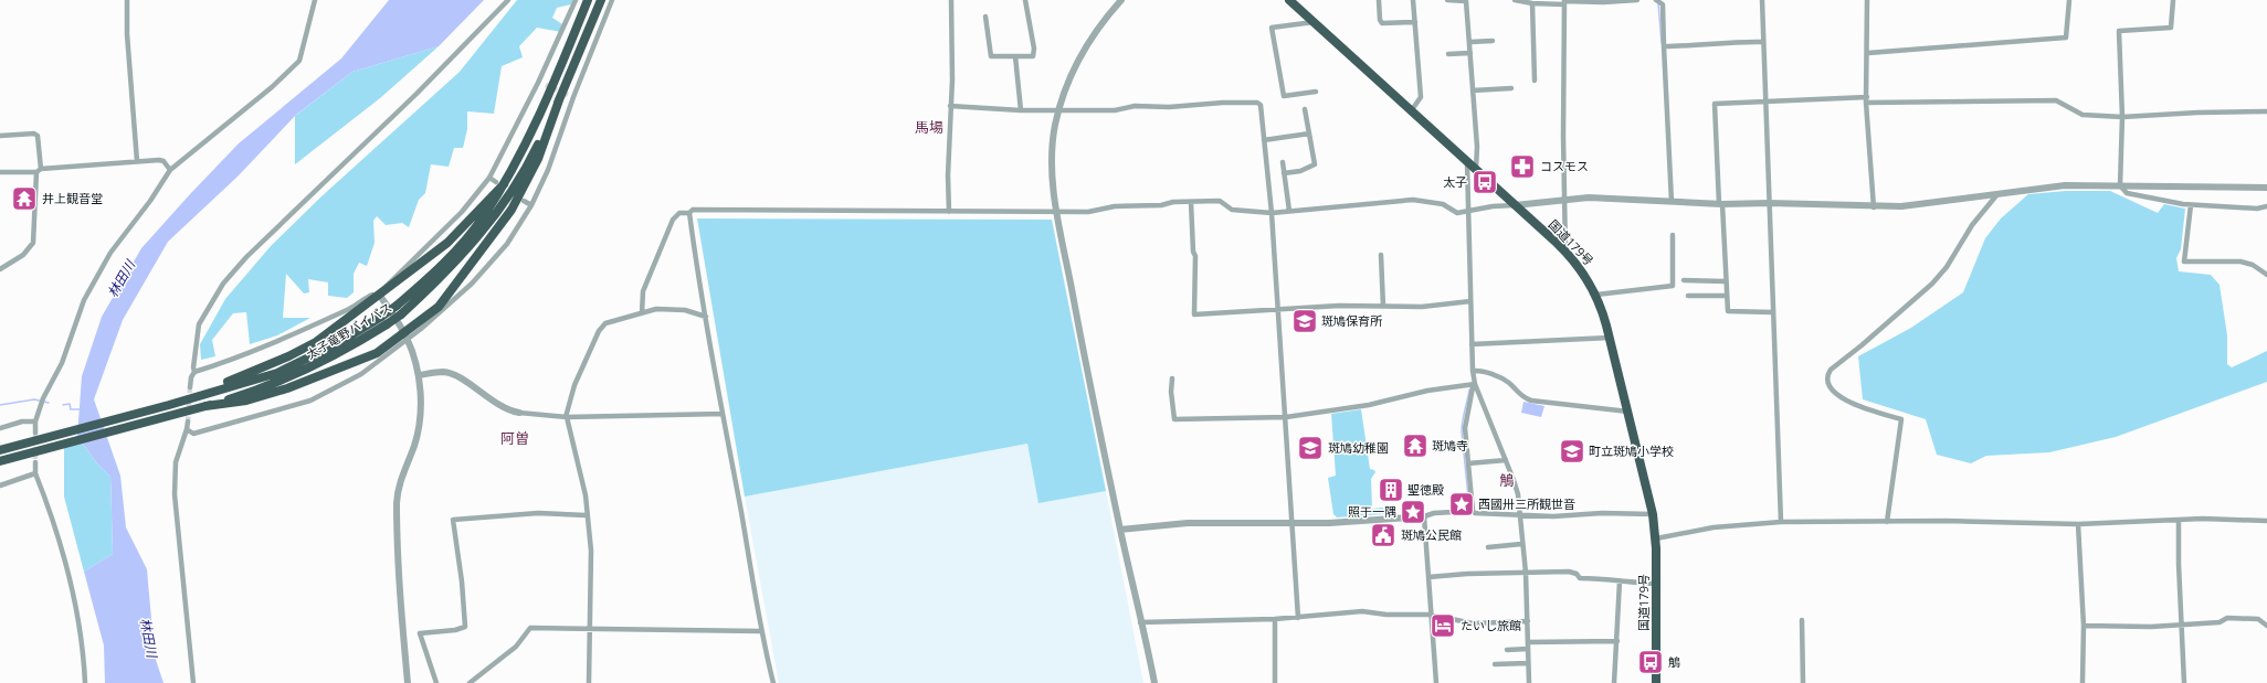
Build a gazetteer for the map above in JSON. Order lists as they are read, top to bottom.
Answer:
{
  "streets": {
    "highway": ["国道179号", "太子竜野バイパス"]
  },
  "districts": ["馬場", "阿曽", "鵤"],
  "water": ["林田川"],
  "places": {
    "pharmacy": ["コスモス"],
    "bus stop": ["太子", "鵤"],
    "temple": ["井上観音堂", "斑鳩寺"],
    "school or university": ["斑鳩保育所", "斑鳩幼稚園", "町立斑鳩小学校"],
    "building": ["聖徳殿"],
    "place": ["西國卅三所観世音", "照于一隅"],
    "public building": ["斑鳩公民館"],
    "hotel": ["たいし旅館"]
  }
}
